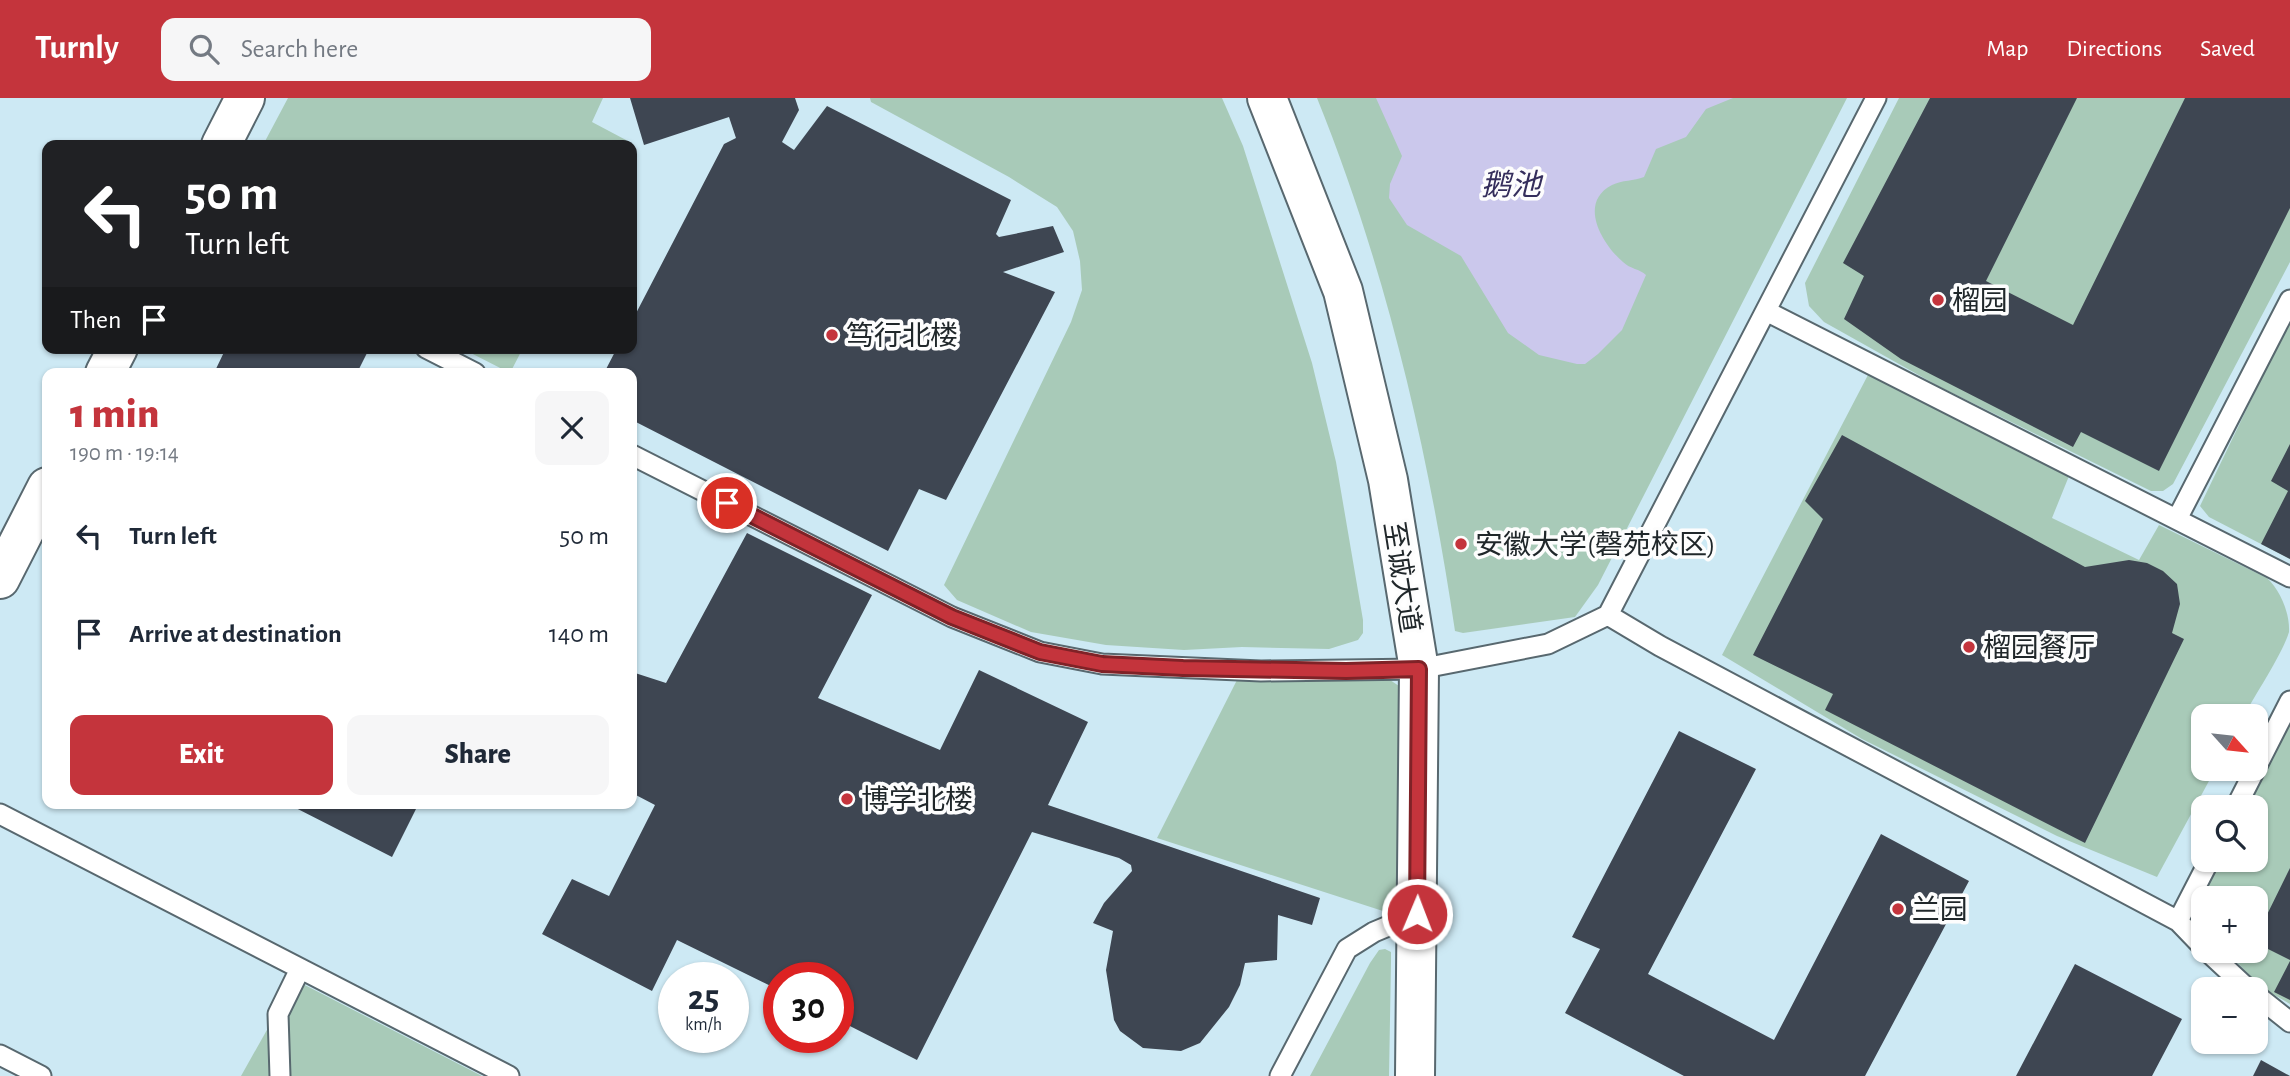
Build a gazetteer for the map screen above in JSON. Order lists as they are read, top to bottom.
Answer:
{
  "streets": {
    "street": ["至诚大道"]
  },
  "water": ["鹅池"],
  "places": [
    "榴园",
    "笃行北楼",
    "安徽大学(磬苑校区)",
    "榴园餐厅",
    "博学北楼",
    "兰园"
  ],
  "north": "bottom right",
  "page": {
    "header": "Turnly",
    "search": "Search here",
    "nav": ["Map", "Directions", "Saved"],
    "turn": ["50 m", "Turn left"],
    "then": "Then",
    "heading": ["1 min", "190 m · 19:14"],
    "list": [
      {
        "name": "Turn left",
        "value": "50 m"
      },
      {
        "name": "Arrive at destination",
        "value": "140 m"
      }
    ],
    "buttons": ["Exit", "Share"],
    "map_buttons": ["+", "−"],
    "speed": "25 km/h",
    "limit": "30"
  }
}
